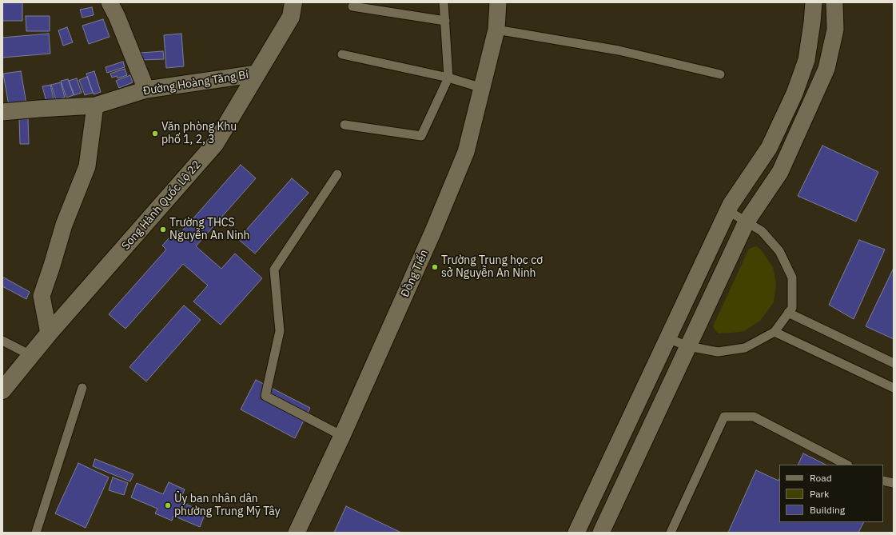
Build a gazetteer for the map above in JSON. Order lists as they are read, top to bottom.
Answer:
{
  "streets": {
    "street": ["Đường Hoàng Tăng Bí", "Song Hành Quốc Lộ 22", "Đồng Tiến"]
  },
  "crossings": [
    ["Đường Hoàng Tăng Bí", "Song Hành Quốc Lộ 22"]
  ],
  "places": [
    "Văn phòng Khu phố 1, 2, 3",
    "Trường THCS Nguyễn An Ninh",
    "Trường Trung học cơ sở Nguyễn An Ninh",
    "Ủy ban nhân dân phường Trung Mỹ Tây"
  ],
  "legend": ["Road", "Park", "Building"]
}
